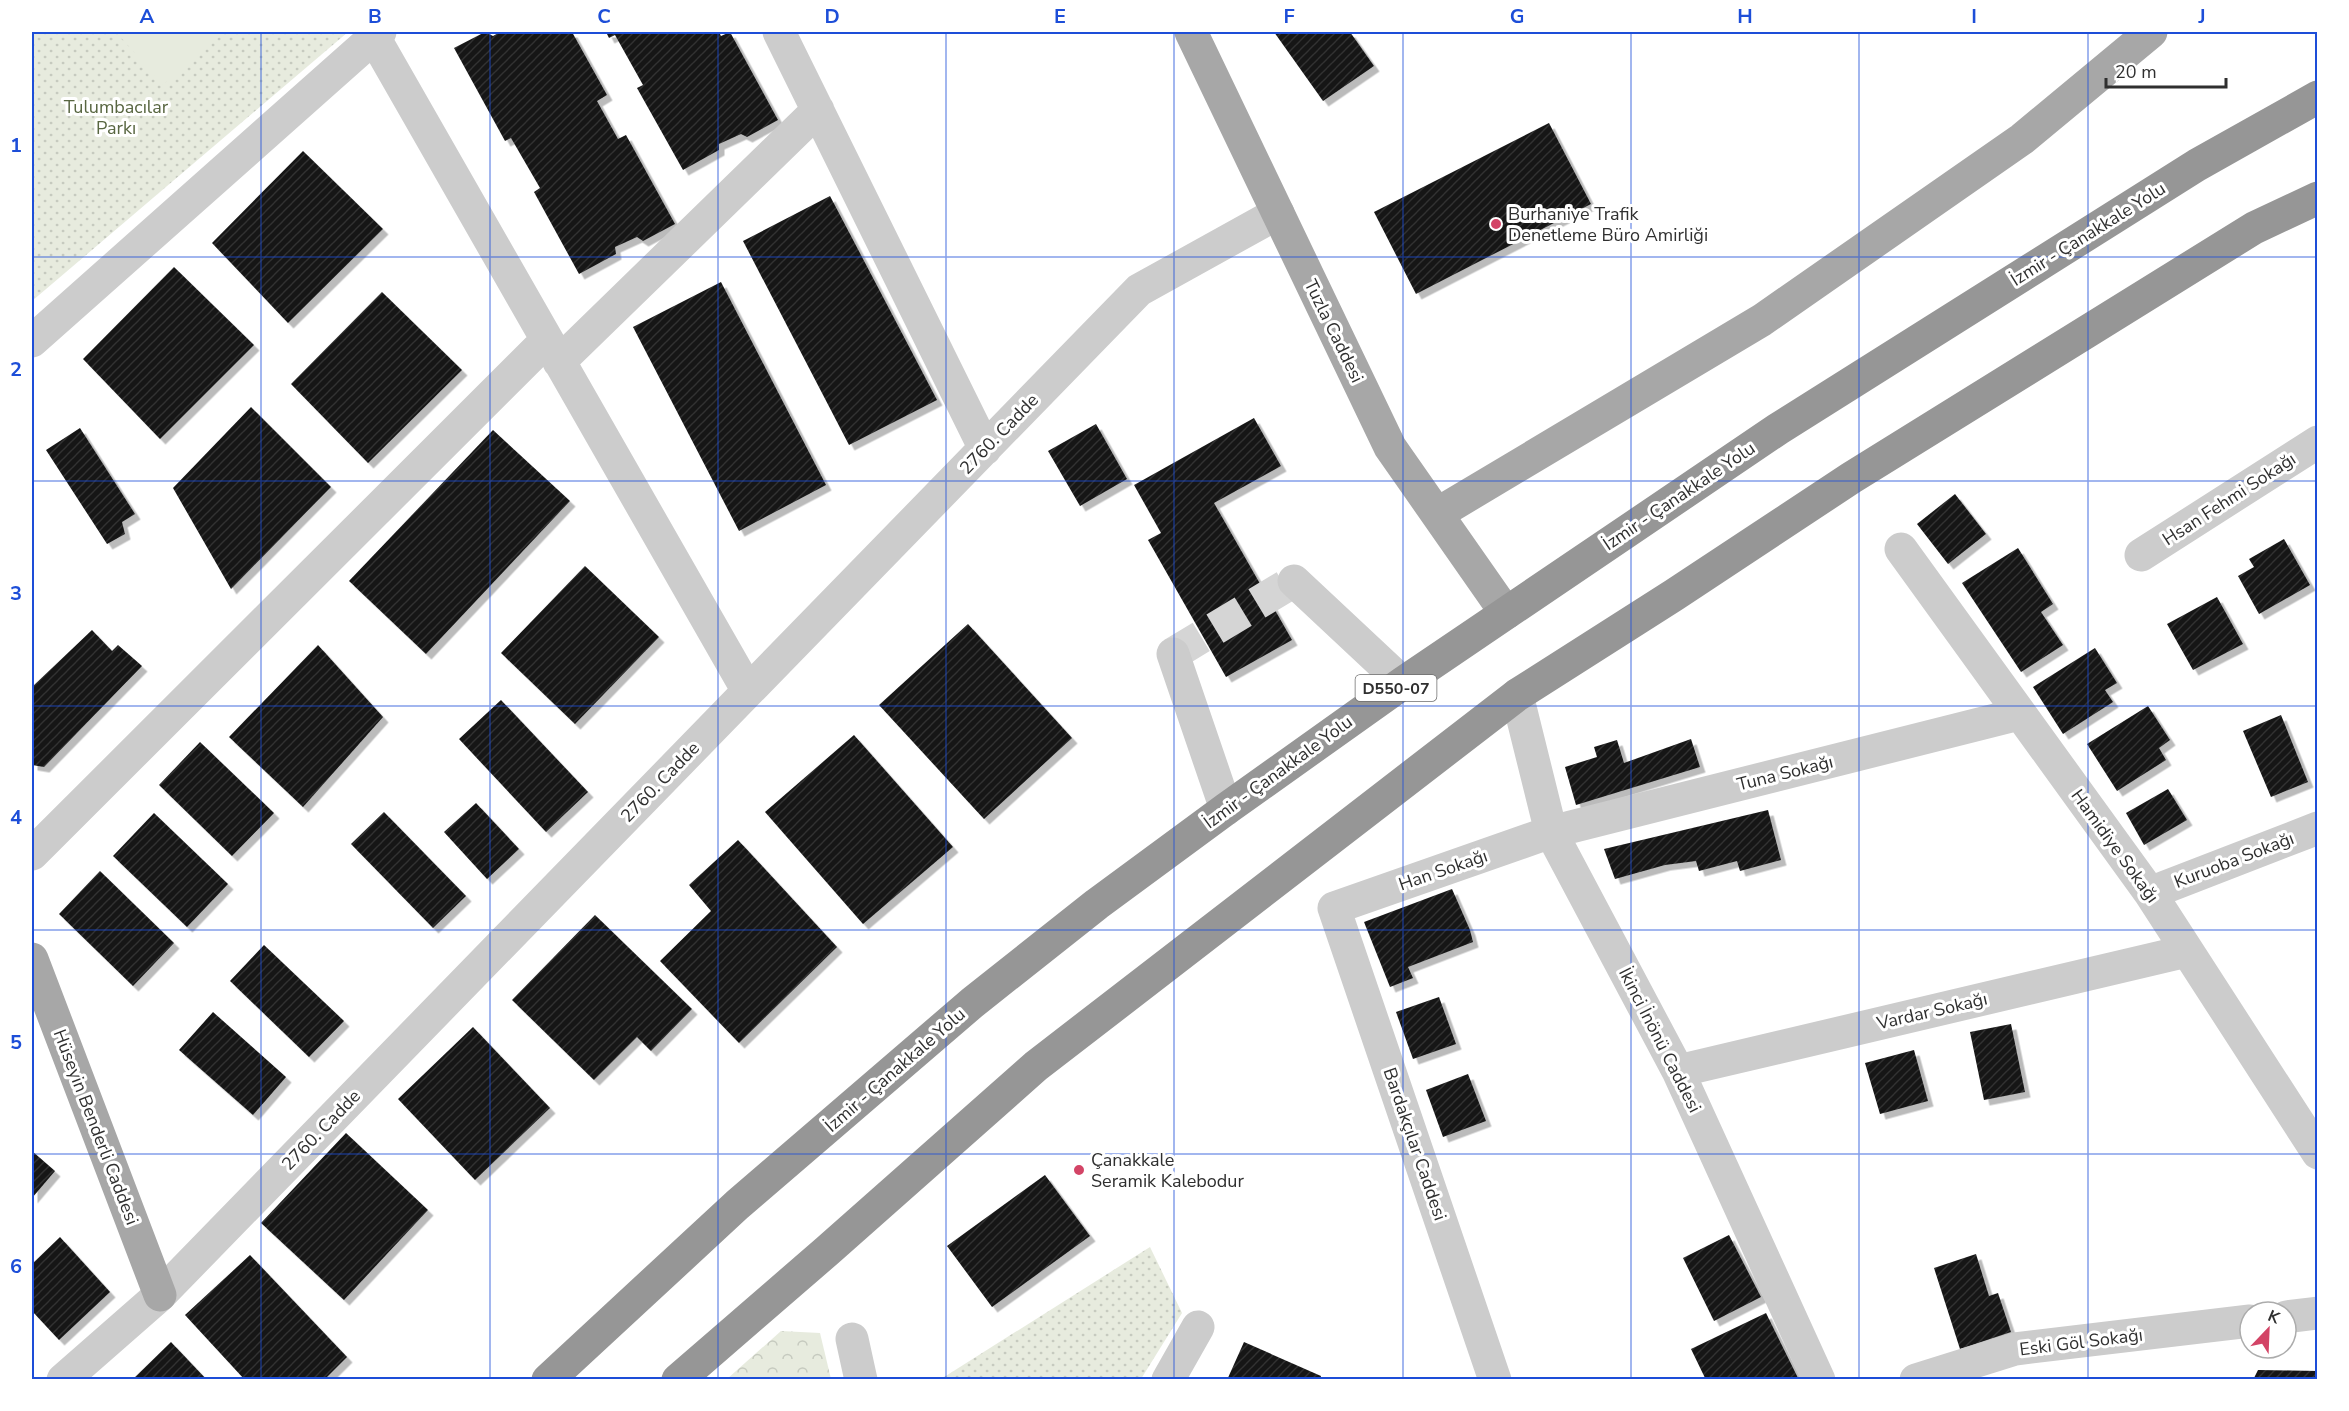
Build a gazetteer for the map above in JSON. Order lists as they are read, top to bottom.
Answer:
{
  "streets": {
    "highway": ["İzmir - Çanakkale Yolu", "D550-07"],
    "main road": ["Tuzla Caddesi", "Hüseyin Benderli Caddesi"],
    "street": [
      "2760. Cadde",
      "Hsan Fehmi Sokağı",
      "Tuna Sokağı",
      "Hamidiye Sokağı",
      "Kuruoba Sokağı",
      "Han Sokağı",
      "Vardar Sokağı",
      "İkinci İnönü Caddesi",
      "Bardakçılar Caddesi",
      "Eski Göl Sokağı"
    ]
  },
  "crossings": [
    ["İzmir - Çanakkale Yolu", "Tuzla Caddesi"],
    ["Tuzla Caddesi", "2760. Cadde"],
    ["2760. Cadde", "Hüseyin Benderli Caddesi"],
    ["Tuna Sokağı", "Hamidiye Sokağı"],
    ["Tuna Sokağı", "Han Sokağı"],
    ["Tuna Sokağı", "İkinci İnönü Caddesi"],
    ["Hamidiye Sokağı", "Kuruoba Sokağı"],
    ["Hamidiye Sokağı", "Vardar Sokağı"],
    ["Han Sokağı", "İkinci İnönü Caddesi"],
    ["Han Sokağı", "Bardakçılar Caddesi"],
    ["Vardar Sokağı", "İkinci İnönü Caddesi"]
  ],
  "parks": ["Tulumbacılar Parkı"],
  "places": ["Burhaniye Trafik Denetleme Büro Amirliği", "Çanakkale Seramik Kalebodur"],
  "scale_bar": "20 m",
  "north": "top right",
  "grid": {
    "columns": [
      "A",
      "B",
      "C",
      "D",
      "E",
      "F",
      "G",
      "H",
      "I",
      "J"
    ],
    "rows": [
      "1",
      "2",
      "3",
      "4",
      "5",
      "6"
    ]
  }
}
